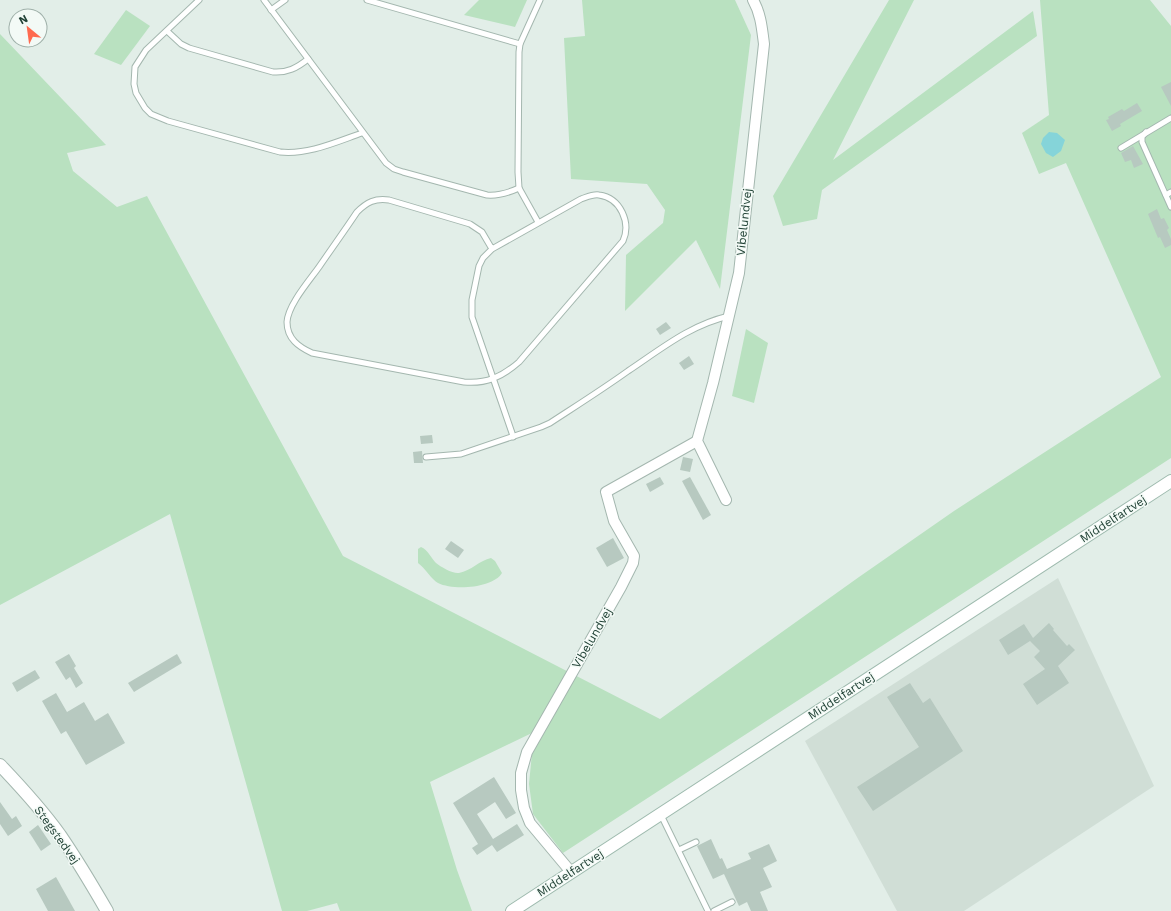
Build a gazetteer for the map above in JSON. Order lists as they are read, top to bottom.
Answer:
{
  "streets": {
    "main road": ["Middelfartvej", "Stegstedvej"],
    "street": ["Vibelundvej"]
  },
  "crossings": [
    ["Vibelundvej", "Middelfartvej"]
  ],
  "north": "top left"
}
